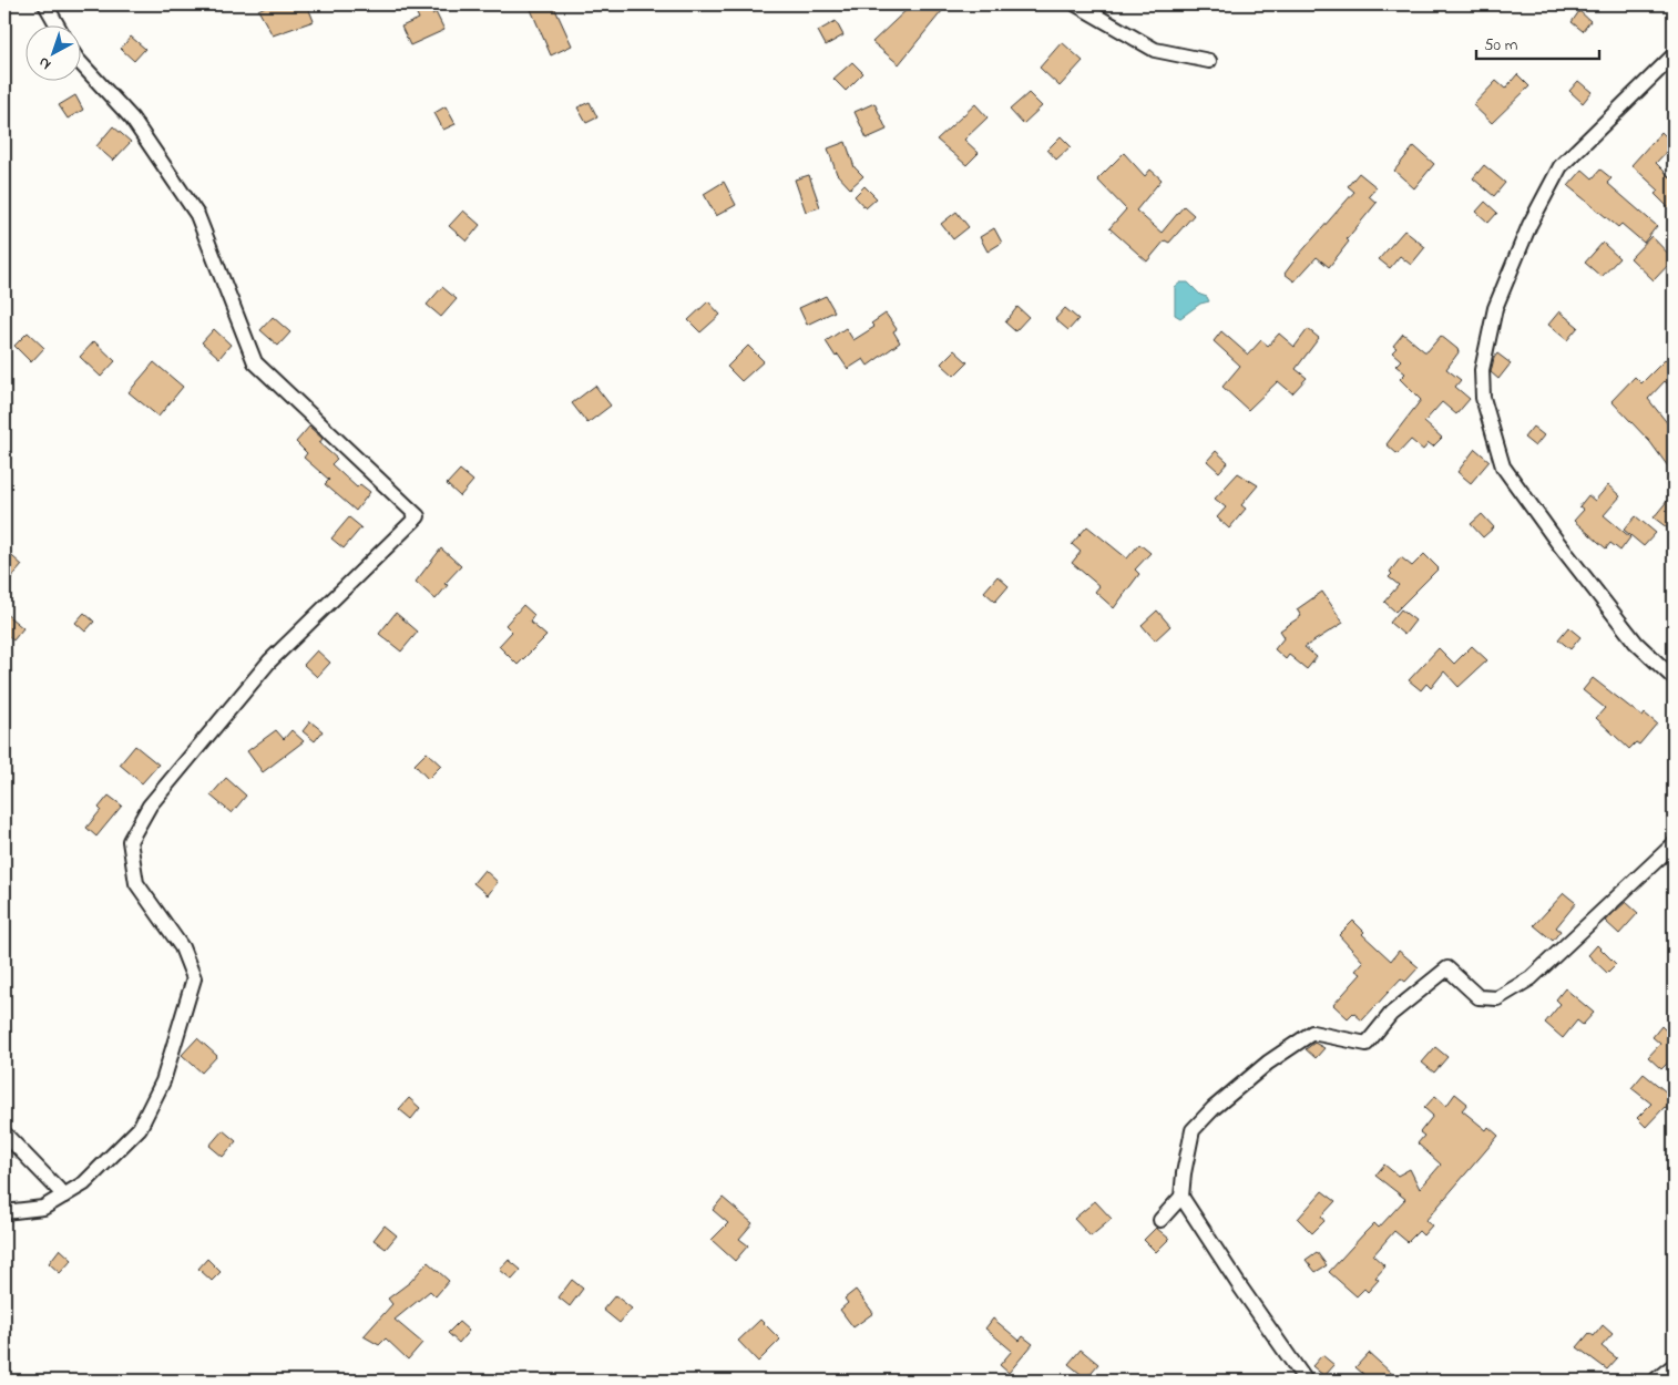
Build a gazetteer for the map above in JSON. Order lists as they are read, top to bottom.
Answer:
{
  "scale_bar": "50 m",
  "north": "bottom left"
}
